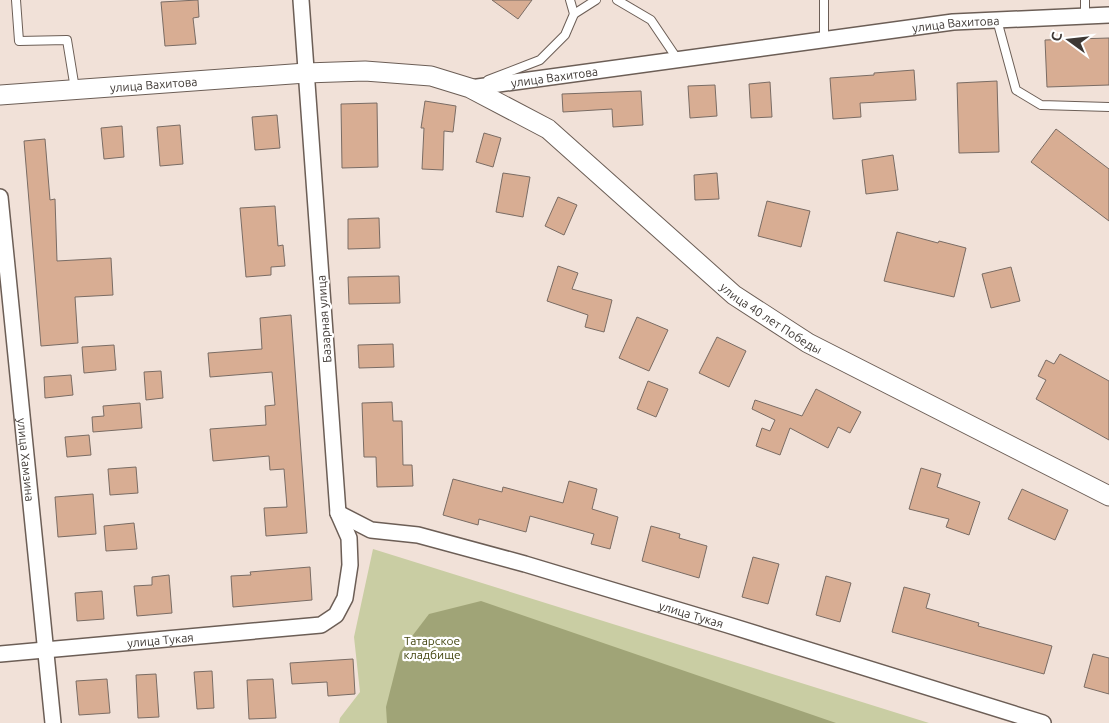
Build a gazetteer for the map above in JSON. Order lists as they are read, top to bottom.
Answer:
{
  "streets": {
    "street": [
      "улица Вахитова",
      "улица 40 лет Победы",
      "Базарная улица",
      "улица Хамзина",
      "улица Тукая"
    ]
  },
  "crossings": [
    ["улица Вахитова", "улица 40 лет Победы"],
    ["улица Вахитова", "Базарная улица"],
    ["Базарная улица", "улица Тукая"],
    ["улица Хамзина", "улица Тукая"]
  ],
  "parks": ["Татарское кладбище"],
  "north": "left"
}
